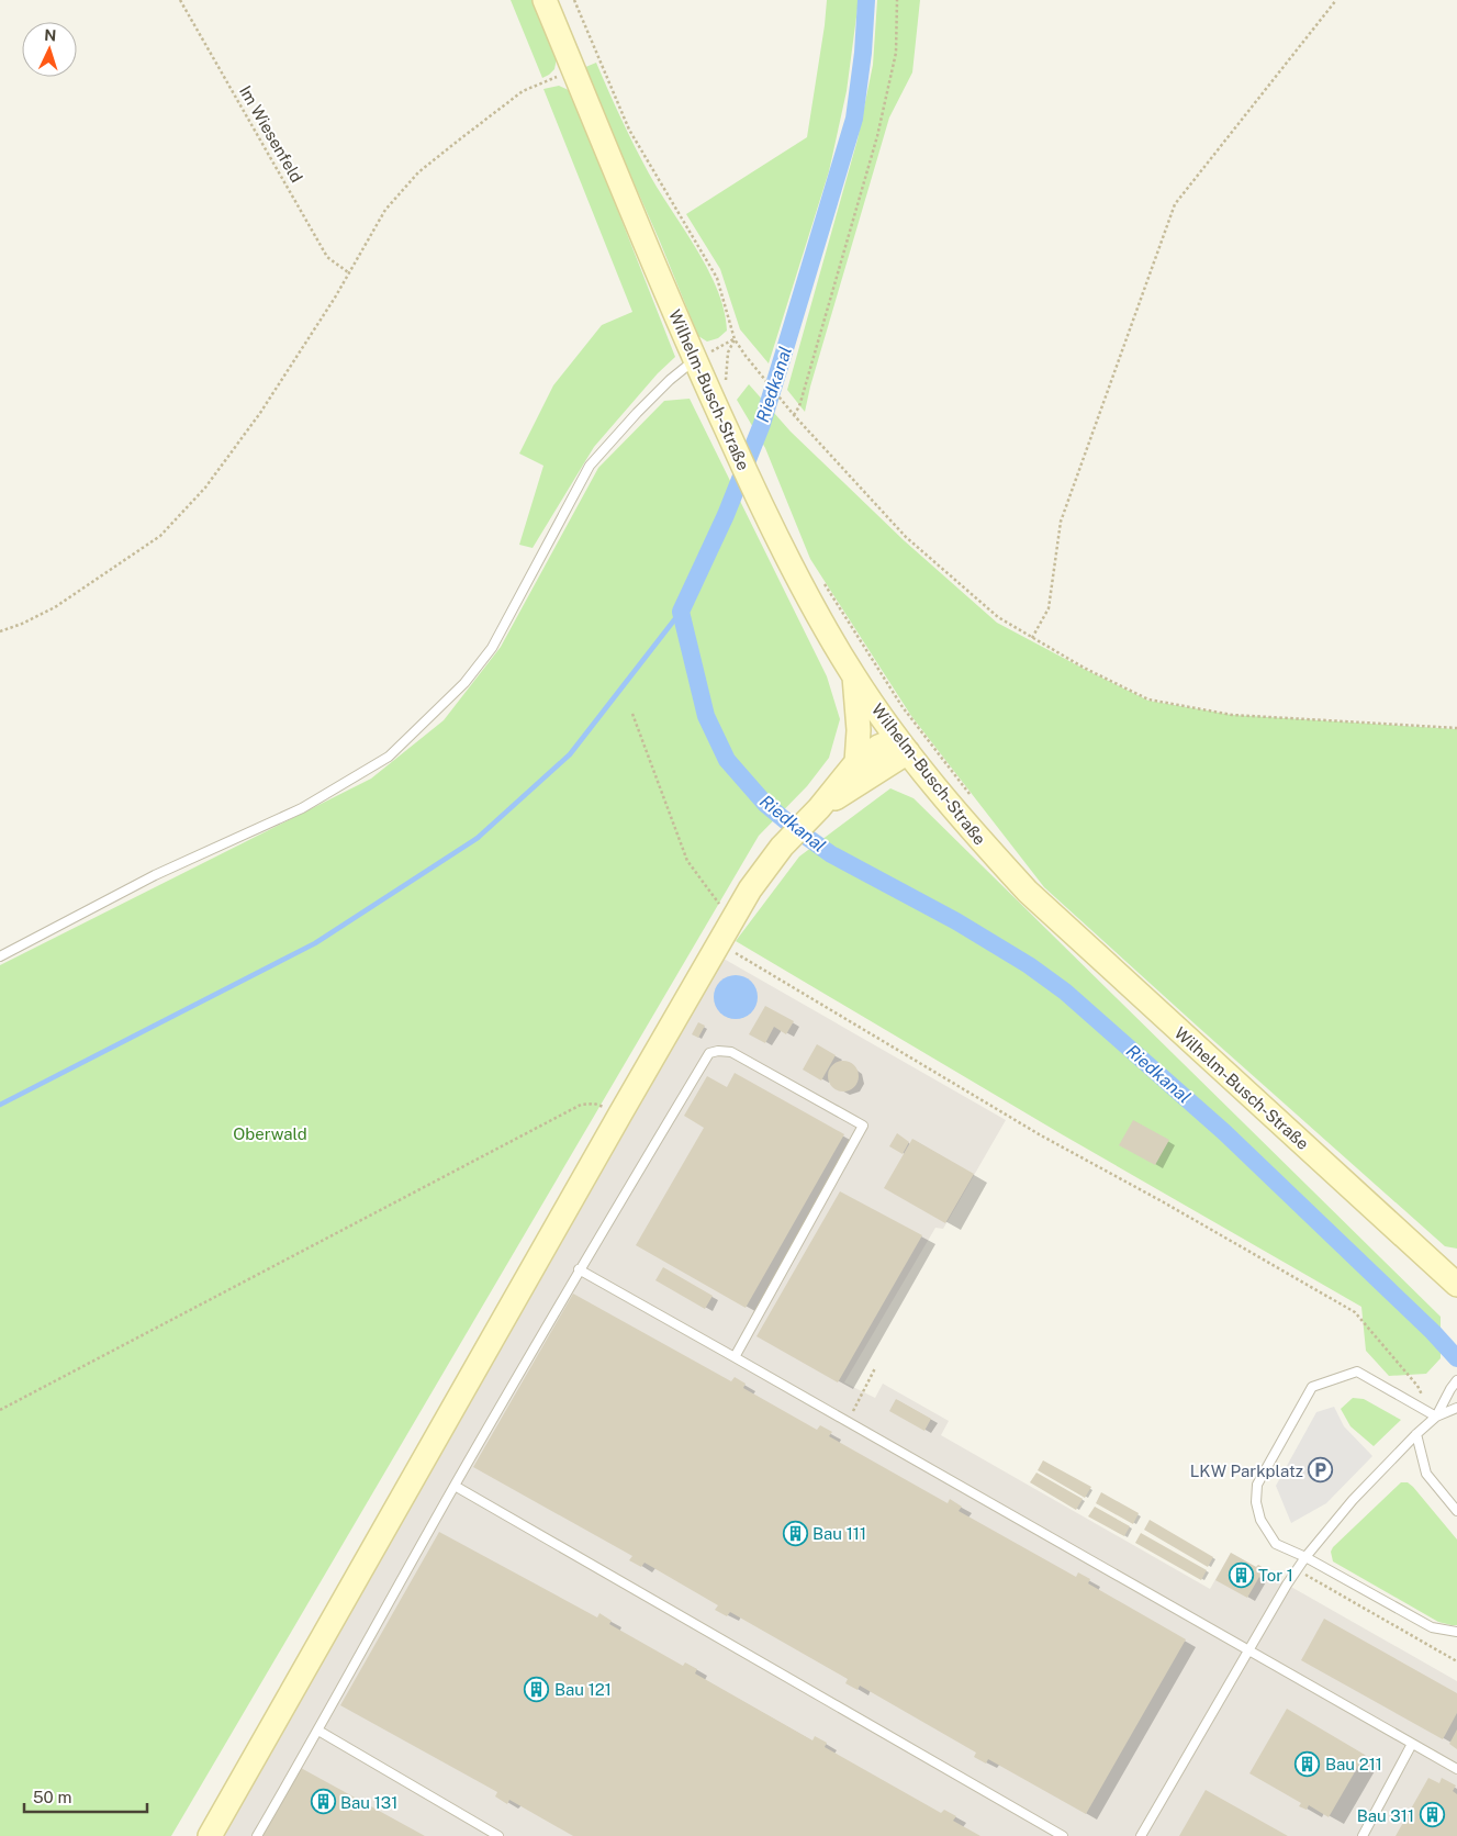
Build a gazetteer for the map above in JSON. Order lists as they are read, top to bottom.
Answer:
{
  "streets": {
    "main road": ["Wilhelm-Busch-Straße"],
    "path": ["Im Wiesenfeld"]
  },
  "water": ["Riedkanal"],
  "parks": ["Oberwald"],
  "places": {
    "parking": ["LKW Parkplatz"],
    "building": [
      "Bau 111",
      "Tor 1",
      "Bau 121",
      "Bau 211",
      "Bau 131",
      "Bau 311"
    ]
  },
  "scale_bar": "50 m",
  "north": "top"
}
